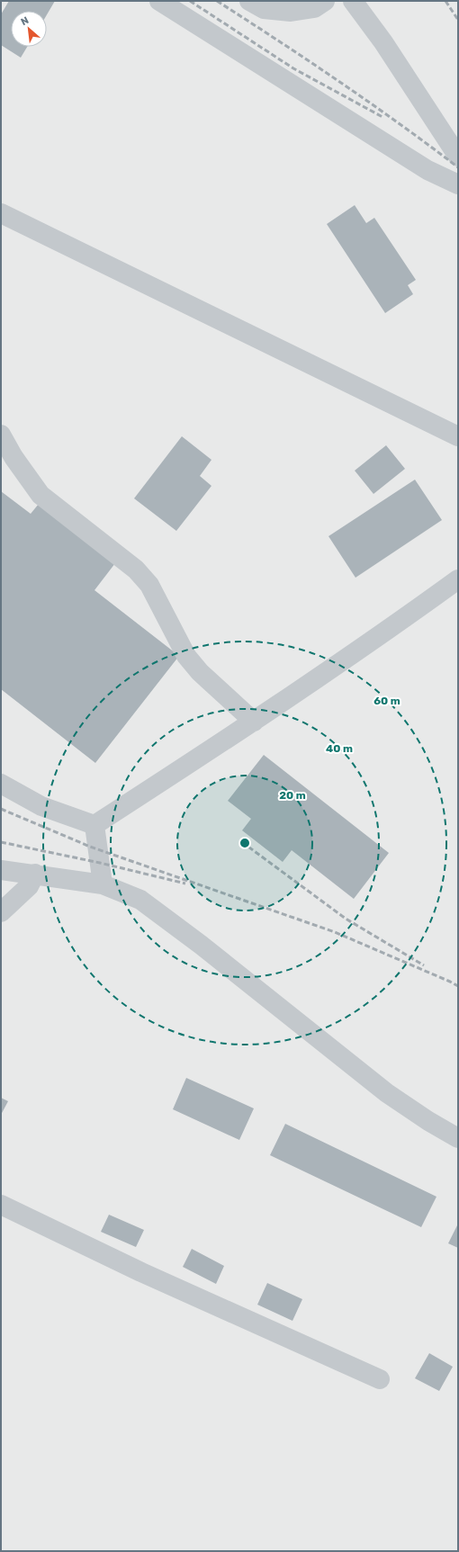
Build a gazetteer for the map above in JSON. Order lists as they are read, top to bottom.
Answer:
{
  "north": "top left",
  "rings": ["60 m", "40 m", "20 m"]
}
